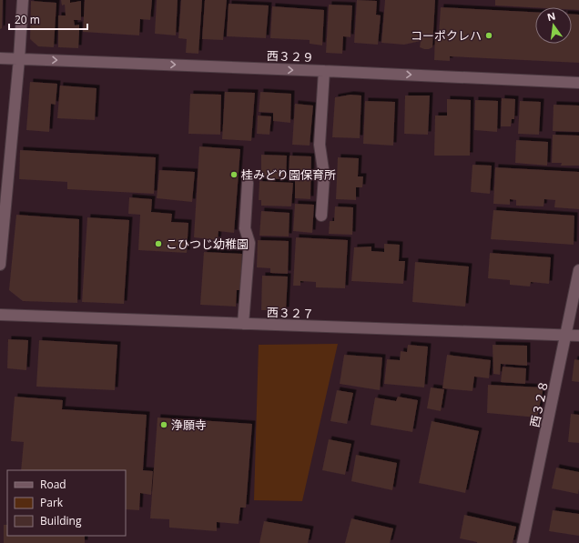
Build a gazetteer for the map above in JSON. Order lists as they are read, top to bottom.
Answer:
{
  "streets": {
    "street": ["西３２９", "西３２７", "西３２８"]
  },
  "crossings": [
    ["西３２７", "西３２８"]
  ],
  "one_way": ["西３２９"],
  "places": [
    "コーポクレハ",
    "桂みどり園保育所",
    "こひつじ幼稚園",
    "浄願寺"
  ],
  "legend": ["Road", "Park", "Building"],
  "scale_bar": "20 m",
  "north": "top"
}
